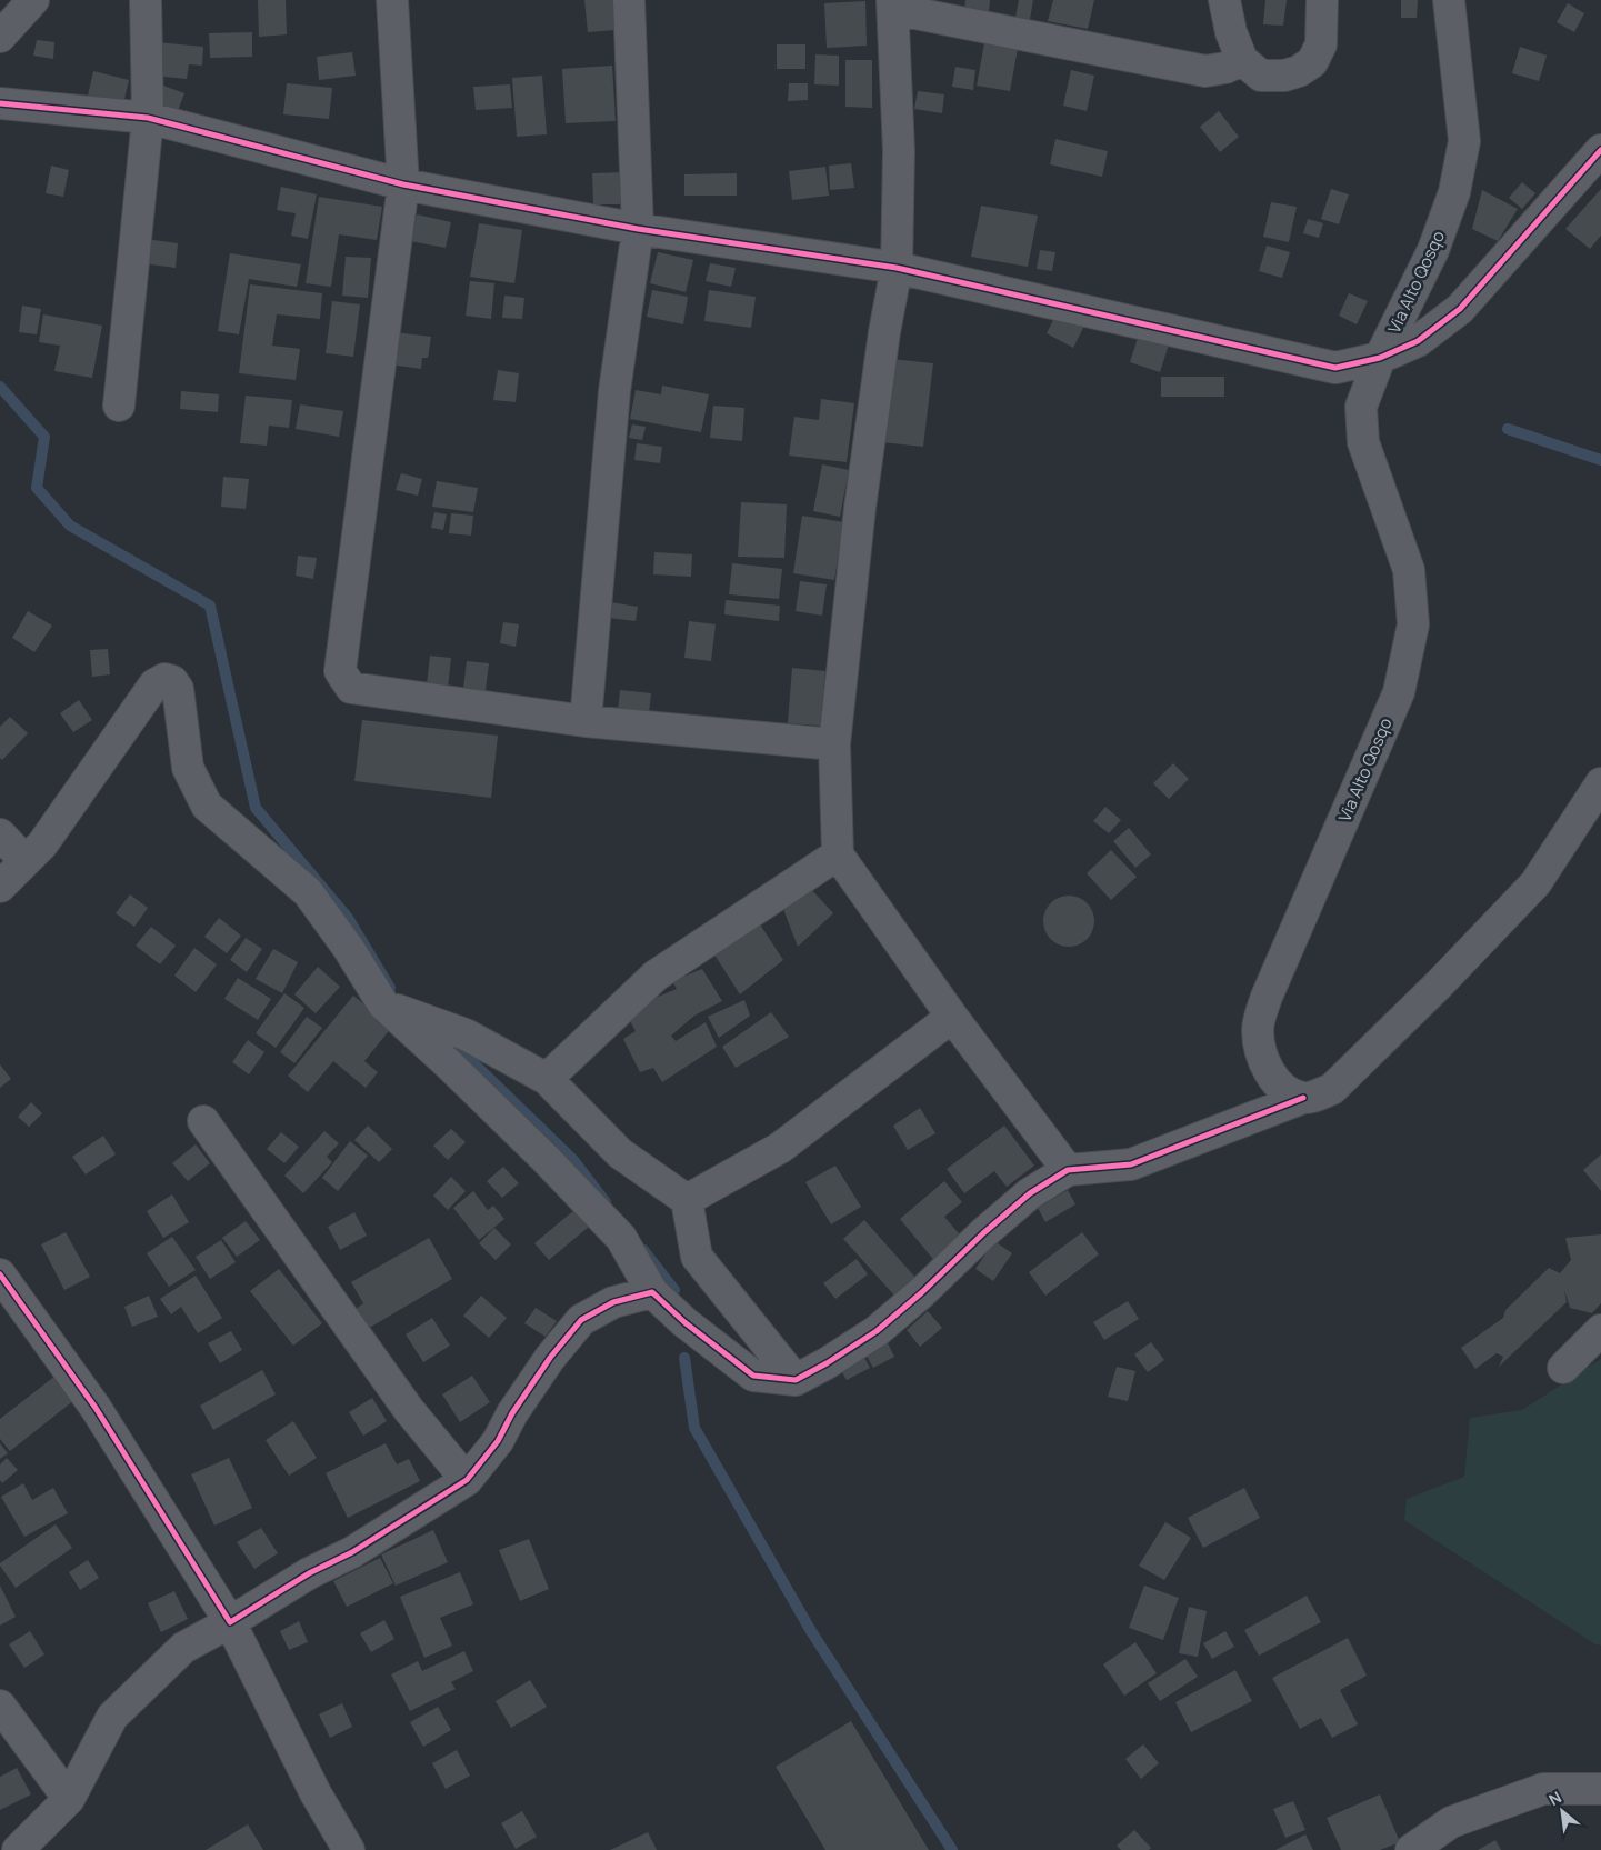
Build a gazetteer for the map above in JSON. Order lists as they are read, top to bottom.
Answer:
{
  "streets": {
    "street": ["Via Alto Qosqo"]
  },
  "north": "top left"
}
